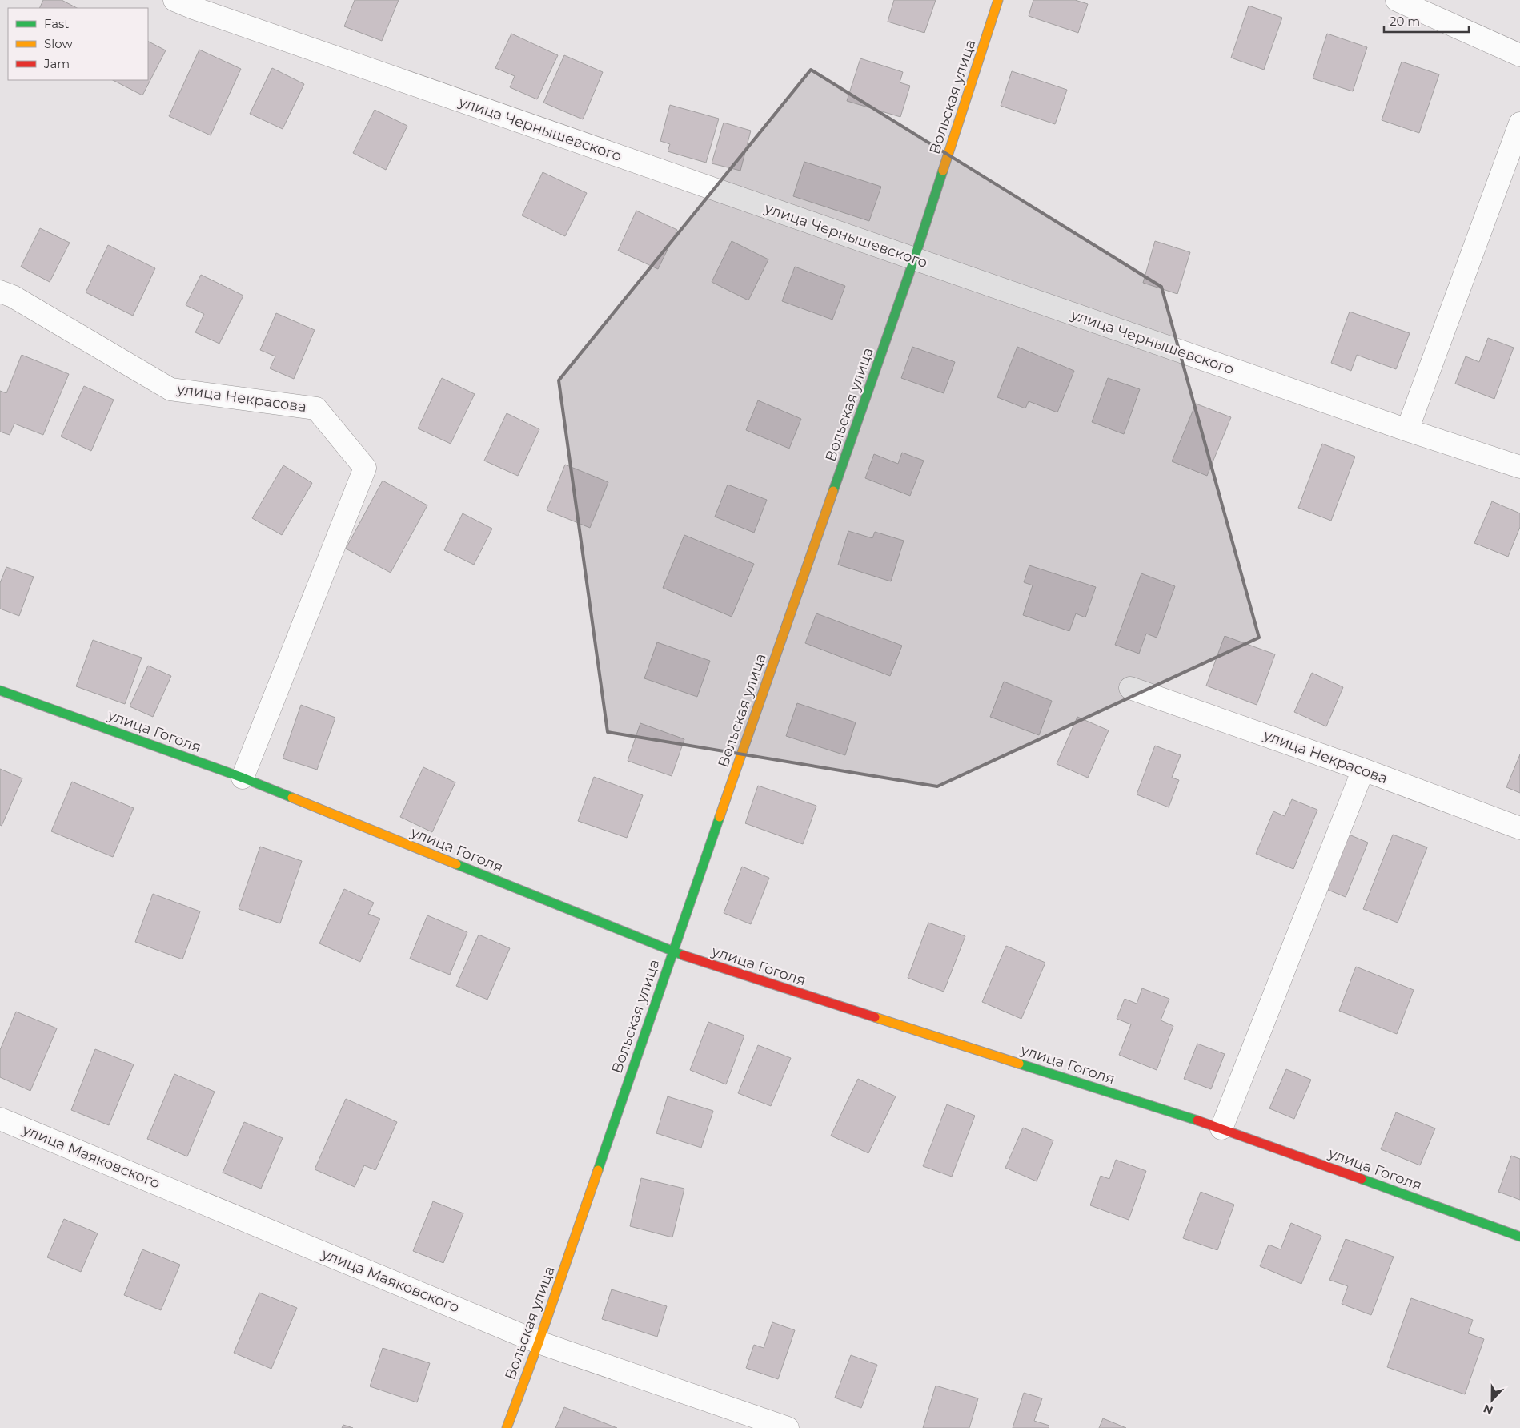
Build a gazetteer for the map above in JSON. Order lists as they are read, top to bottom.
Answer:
{
  "streets": {
    "street": [
      "Вольская улица",
      "улица Чернышевского",
      "улица Некрасова",
      "улица Гоголя",
      "улица Маяковского"
    ]
  },
  "crossings": [
    ["Вольская улица", "улица Чернышевского"],
    ["Вольская улица", "улица Гоголя"],
    ["Вольская улица", "улица Маяковского"],
    ["улица Некрасова", "улица Гоголя"]
  ],
  "legend": ["Fast", "Slow", "Jam"],
  "scale_bar": "20 m",
  "north": "bottom"
}
